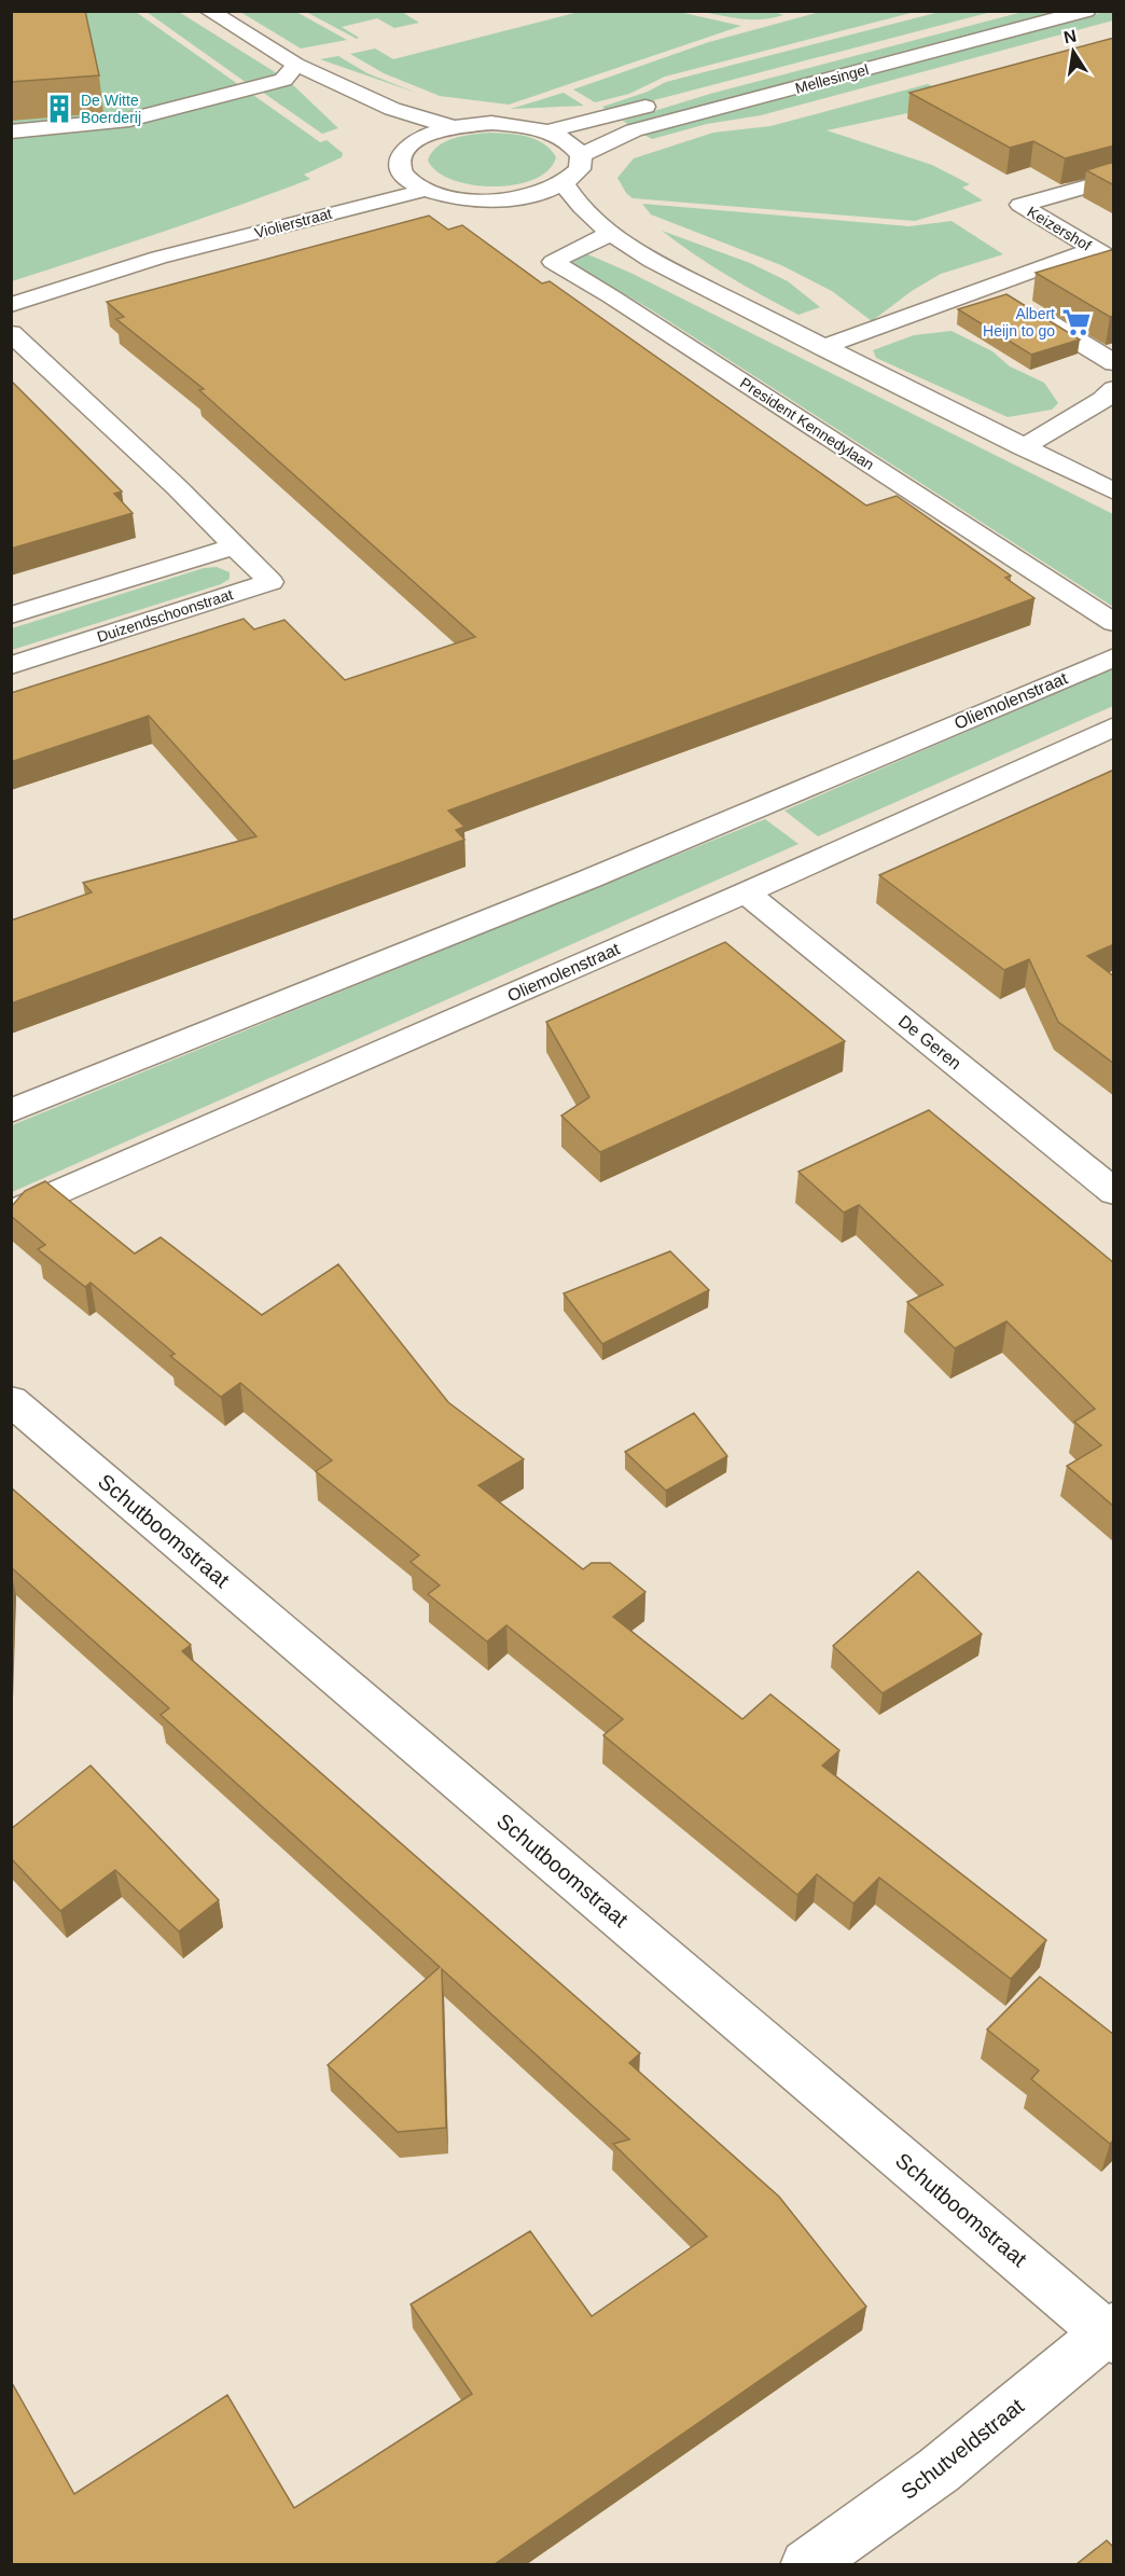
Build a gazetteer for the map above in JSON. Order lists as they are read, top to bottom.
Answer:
{
  "streets": {
    "street": [
      "Mellesingel",
      "Violierstraat",
      "Keizershof",
      "President Kennedylaan",
      "Duizendschoonstraat",
      "Oliemolenstraat",
      "De Geren",
      "Schutboomstraat",
      "Schutveldstraat"
    ]
  },
  "crossings": [
    ["Oliemolenstraat", "De Geren"],
    ["Schutboomstraat", "Schutveldstraat"]
  ],
  "places": {
    "building": ["De Witte Boerderij"],
    "supermarket": ["Albert Heijn to go"]
  },
  "north": "top"
}
